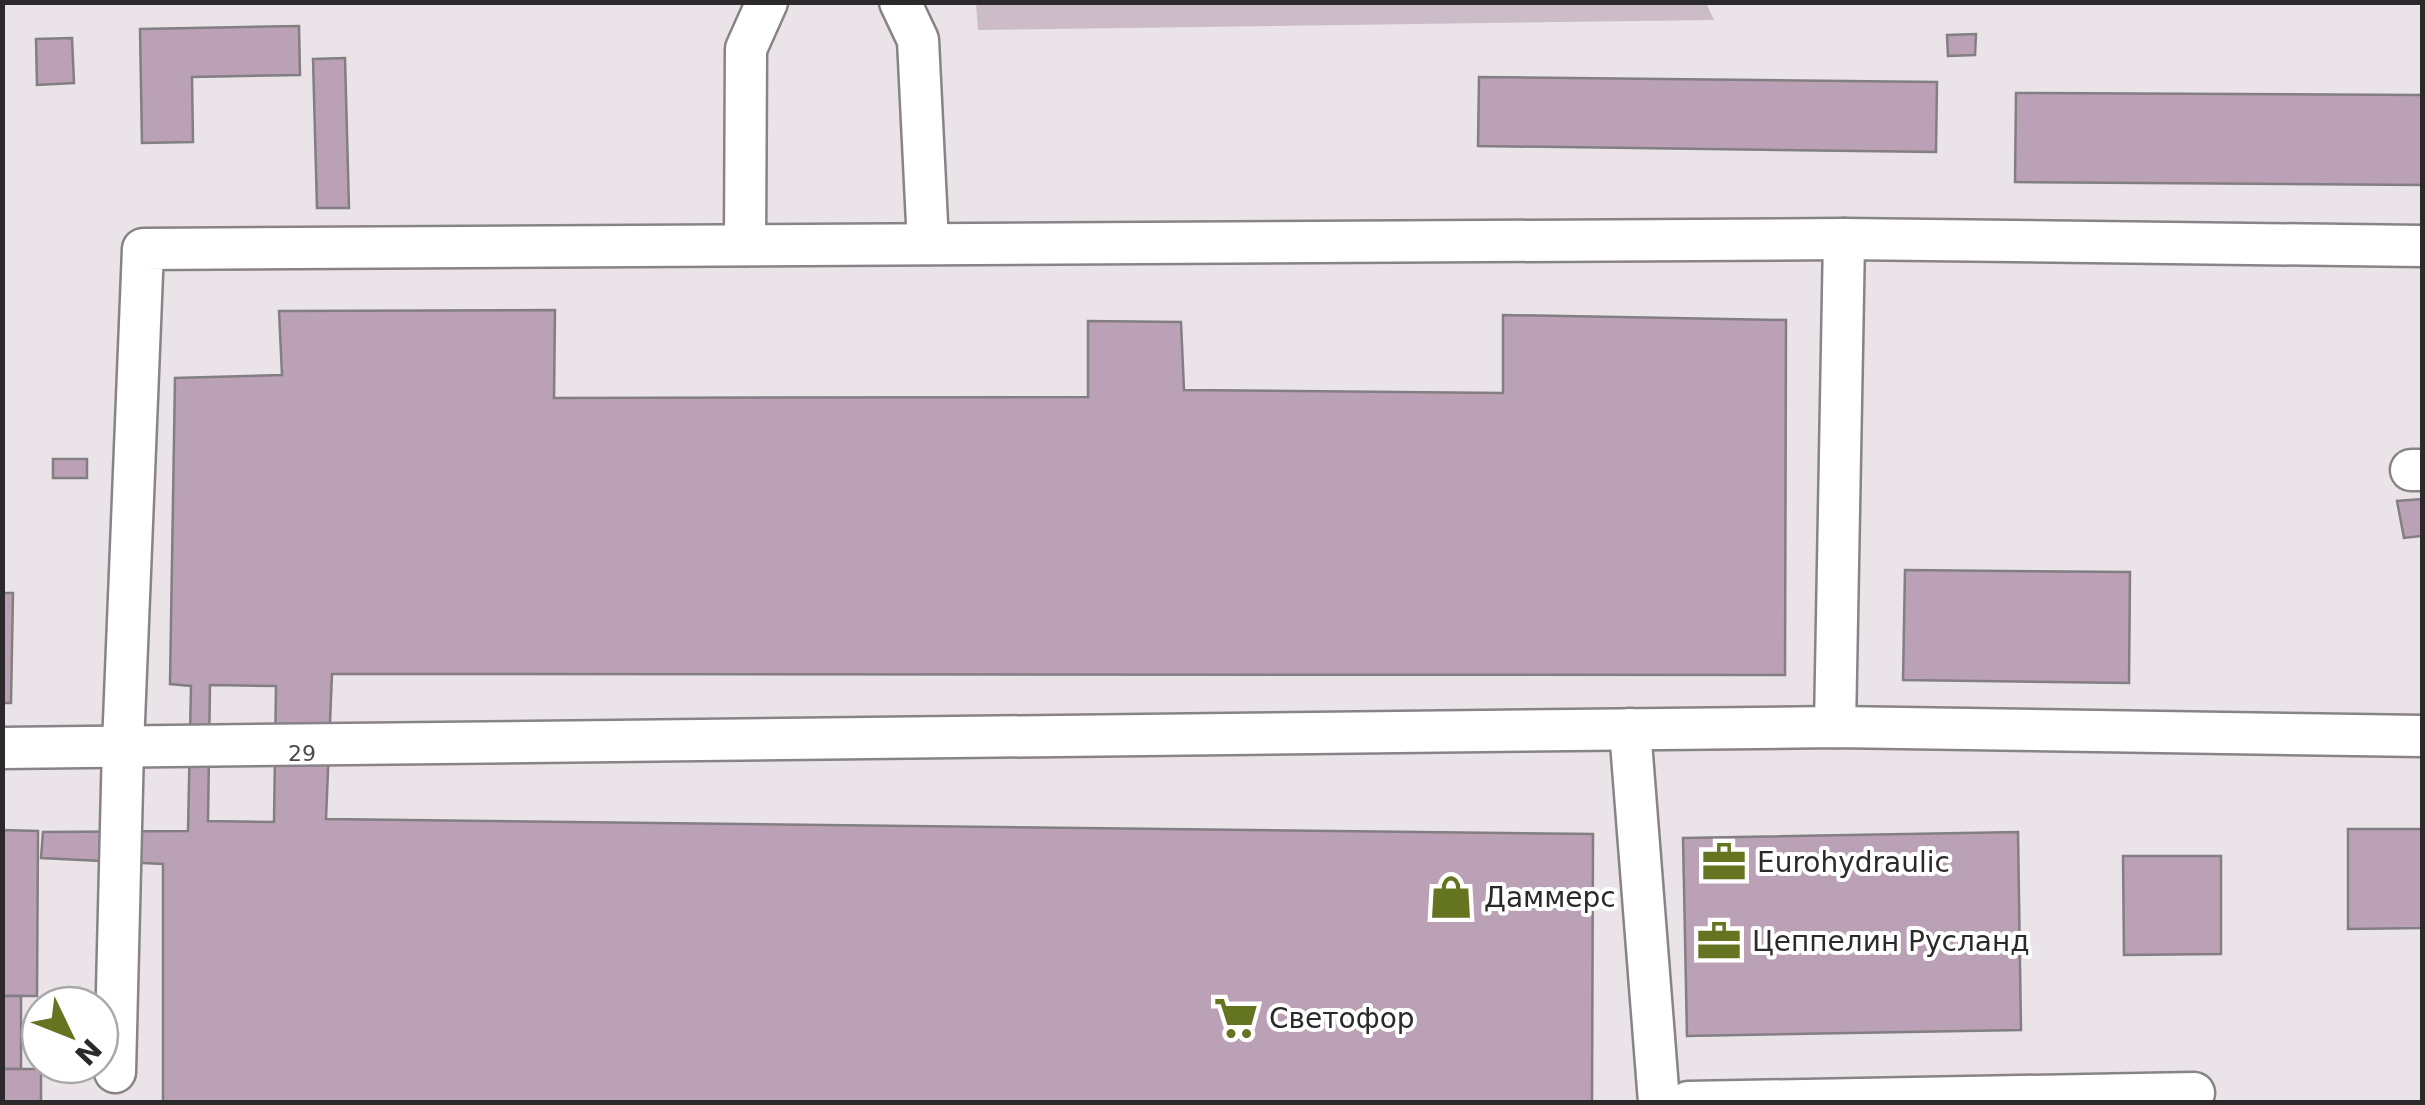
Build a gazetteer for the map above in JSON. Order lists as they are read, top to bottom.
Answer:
{
  "places": {
    "office": ["Eurohydraulic", "Цеппелин Русланд"],
    "shop": ["Даммерс"],
    "supermarket": ["Светофор"]
  },
  "house_numbers": ["29"],
  "north": "bottom right"
}
